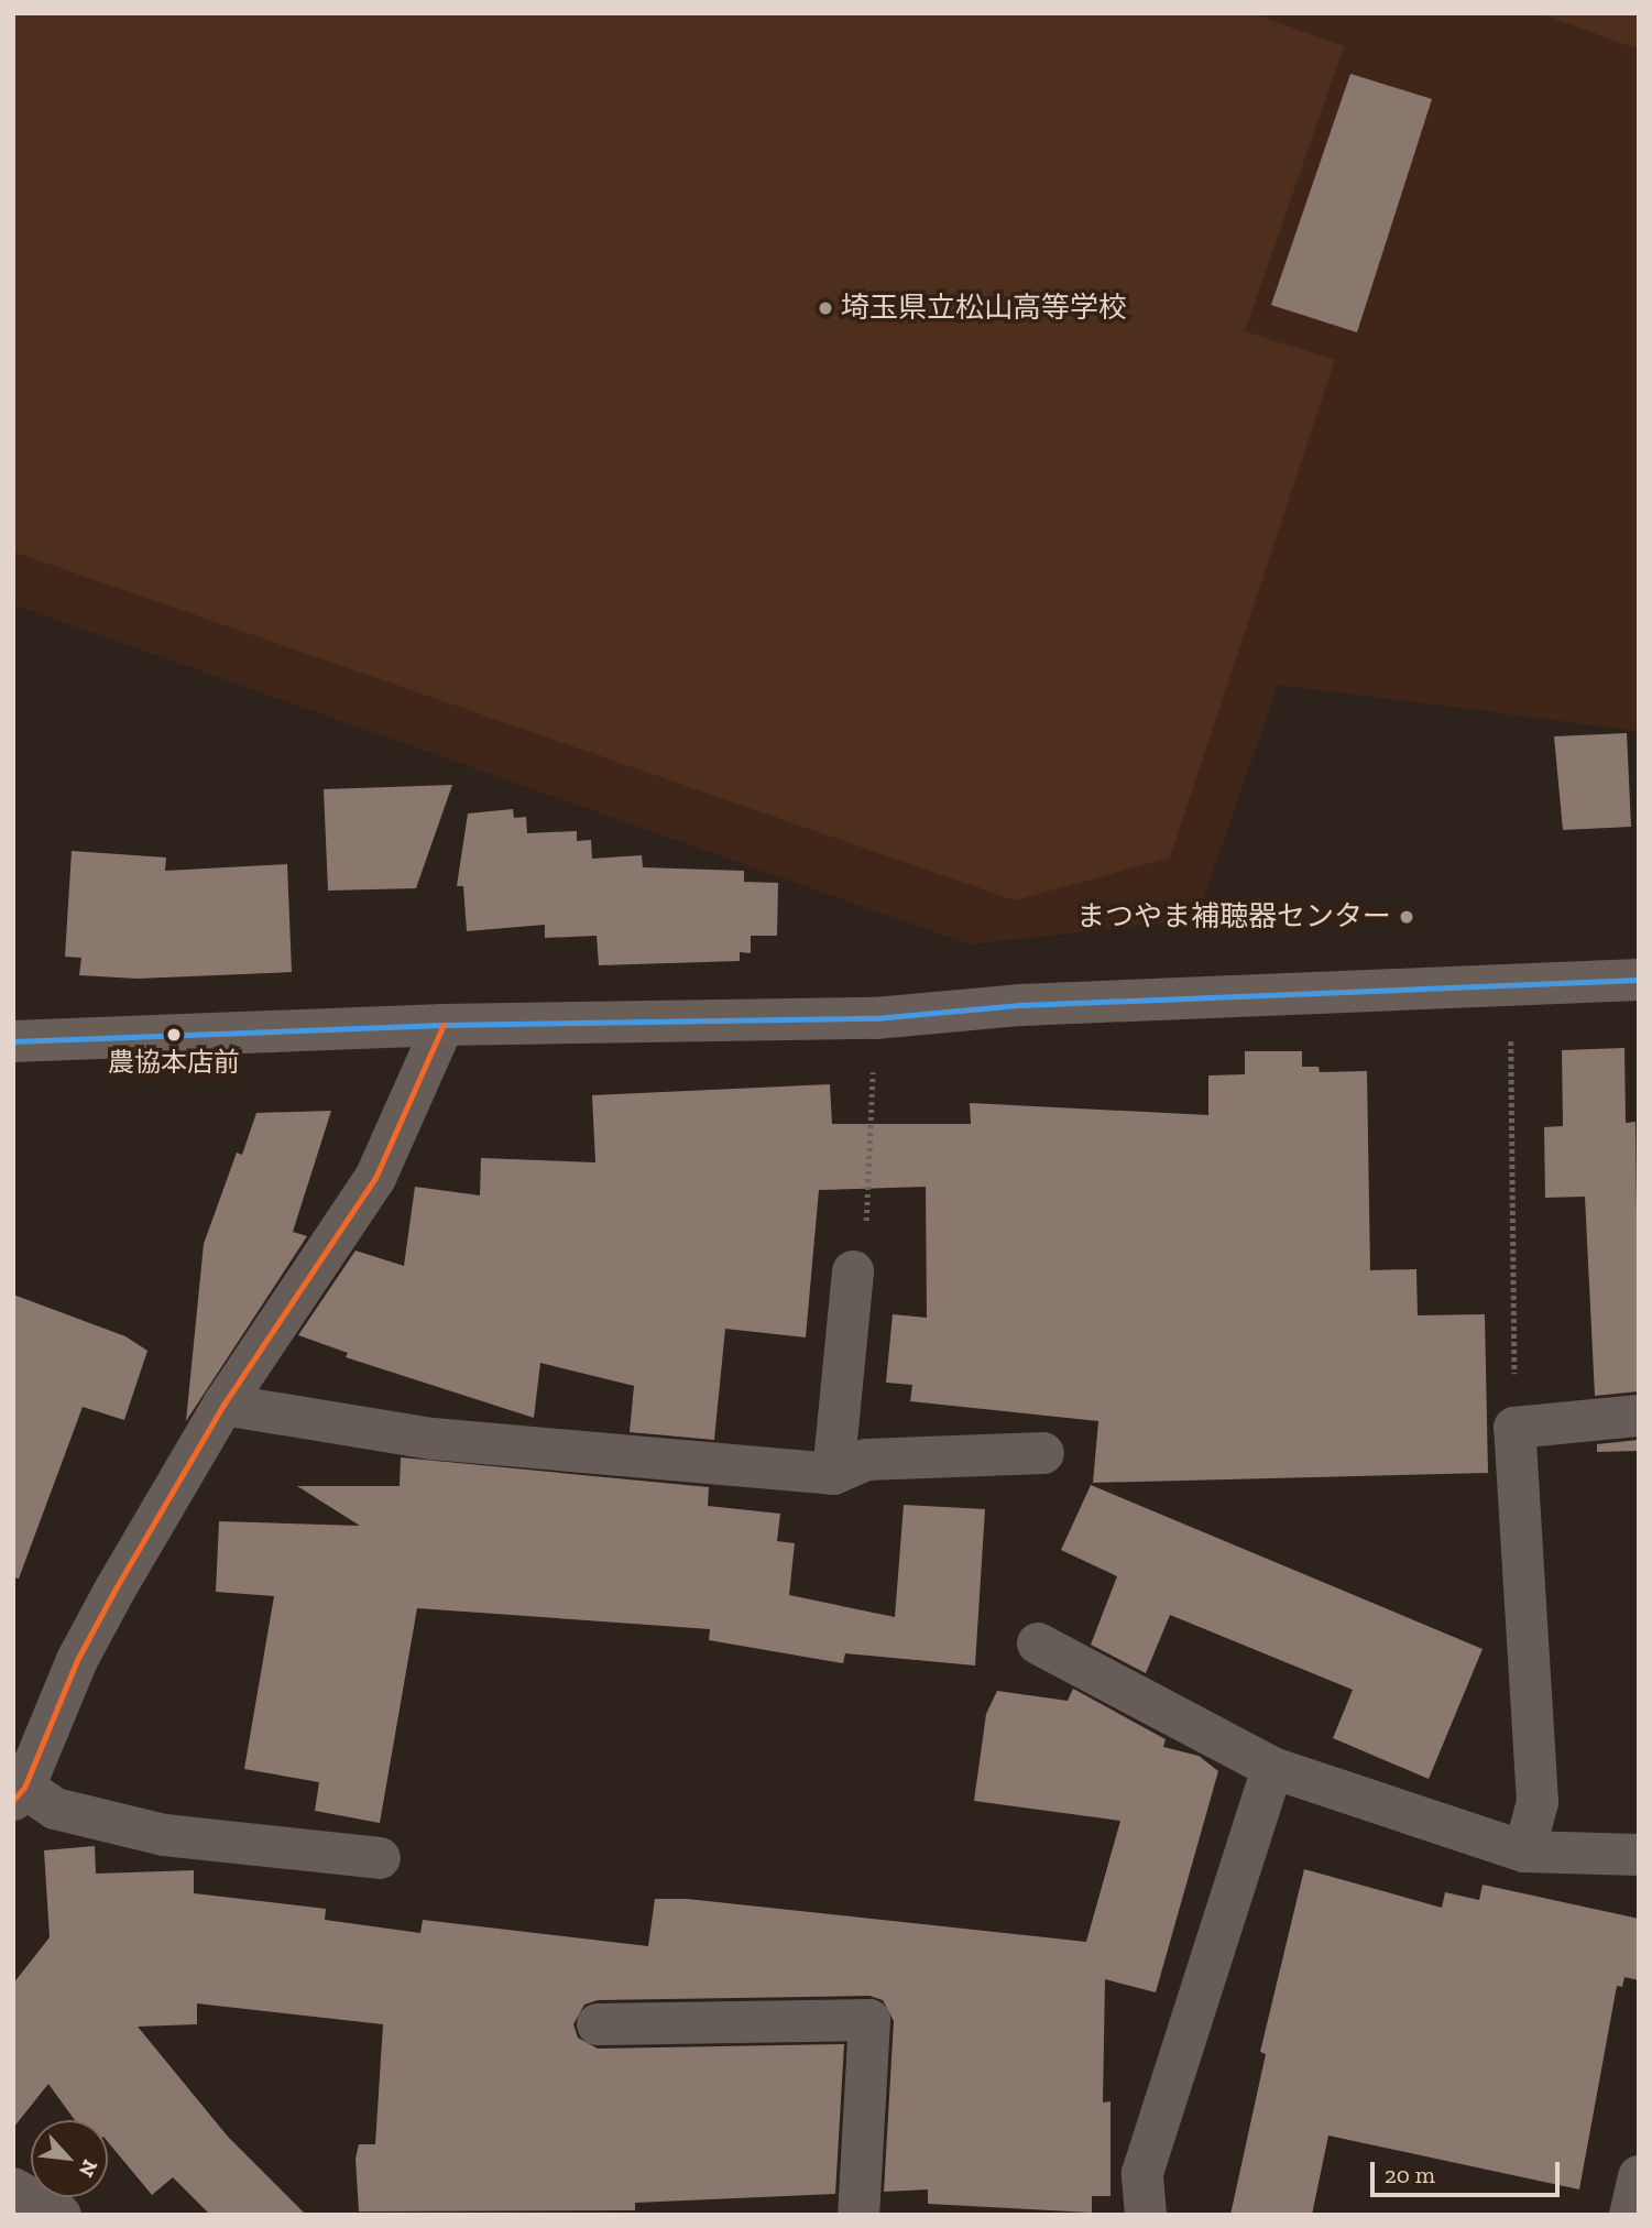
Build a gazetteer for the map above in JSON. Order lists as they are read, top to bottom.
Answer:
{
  "places": ["埼玉県立松山高等学校", "まつやま補聴器センター", "農協本店前"],
  "scale_bar": "20 m",
  "north": "bottom right"
}
